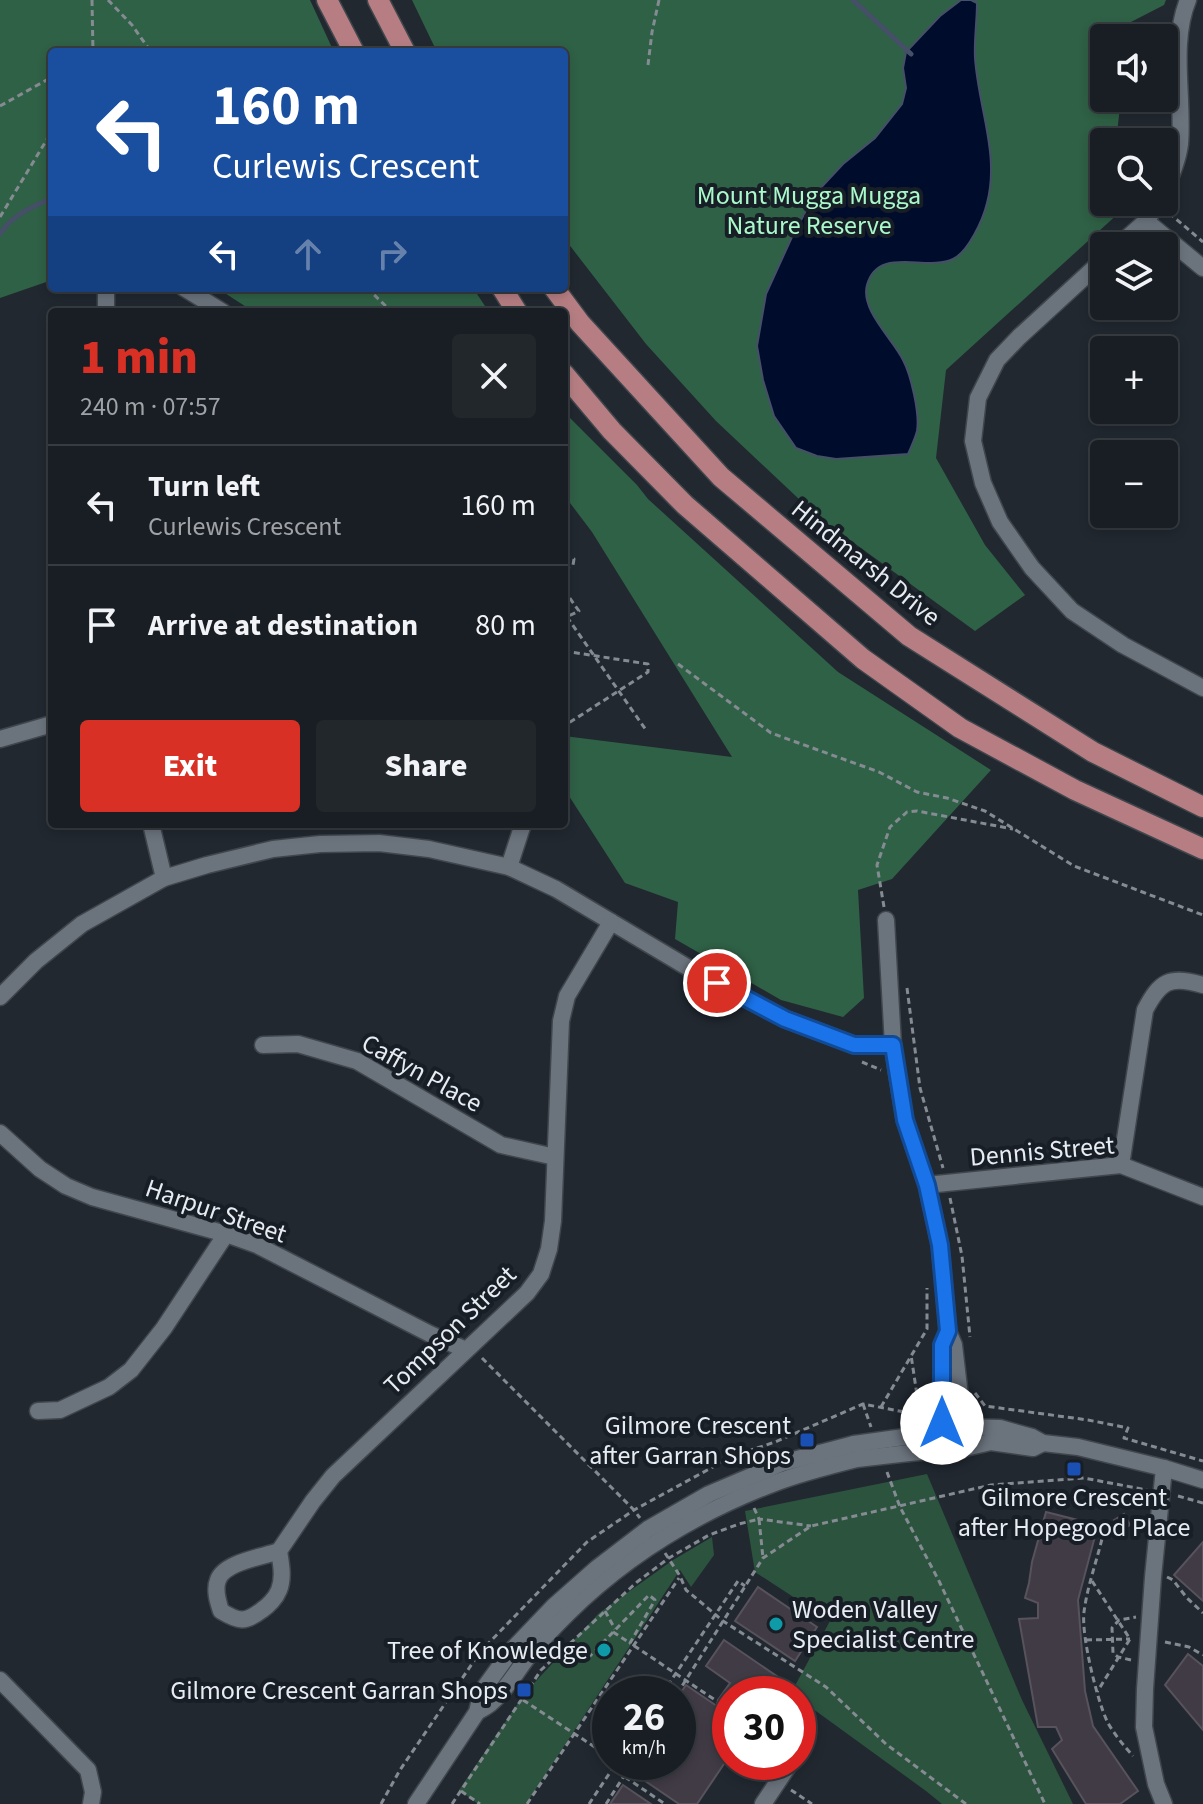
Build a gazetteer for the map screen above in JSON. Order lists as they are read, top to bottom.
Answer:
{
  "streets": {
    "main road": ["Hindmarsh Drive"],
    "street": [
      "Caffyn Place",
      "Dennis Street",
      "Harpur Street",
      "Tompson Street"
    ]
  },
  "crossings": [
    ["Caffyn Place", "Tompson Street"],
    ["Harpur Street", "Tompson Street"]
  ],
  "parks": ["Mount Mugga Mugga Nature Reserve"],
  "places": {
    "transit": ["Gilmore Crescent after Garran Shops", "Gilmore Crescent after Hopegood Place", "Gilmore Crescent Garran Shops"],
    "other": ["Woden Valley Specialist Centre", "Tree of Knowledge"]
  },
  "page": {
    "map_buttons": ["+", "−"],
    "turn": ["160 m", "Curlewis Crescent"],
    "heading": ["1 min", "240 m · 07:57"],
    "list": [
      {
        "name": "Turn left",
        "note": "Curlewis Crescent",
        "value": "160 m"
      },
      {
        "name": "Arrive at destination",
        "value": "80 m"
      }
    ],
    "buttons": ["Exit", "Share"],
    "speed": "26 km/h",
    "limit": "30"
  }
}
